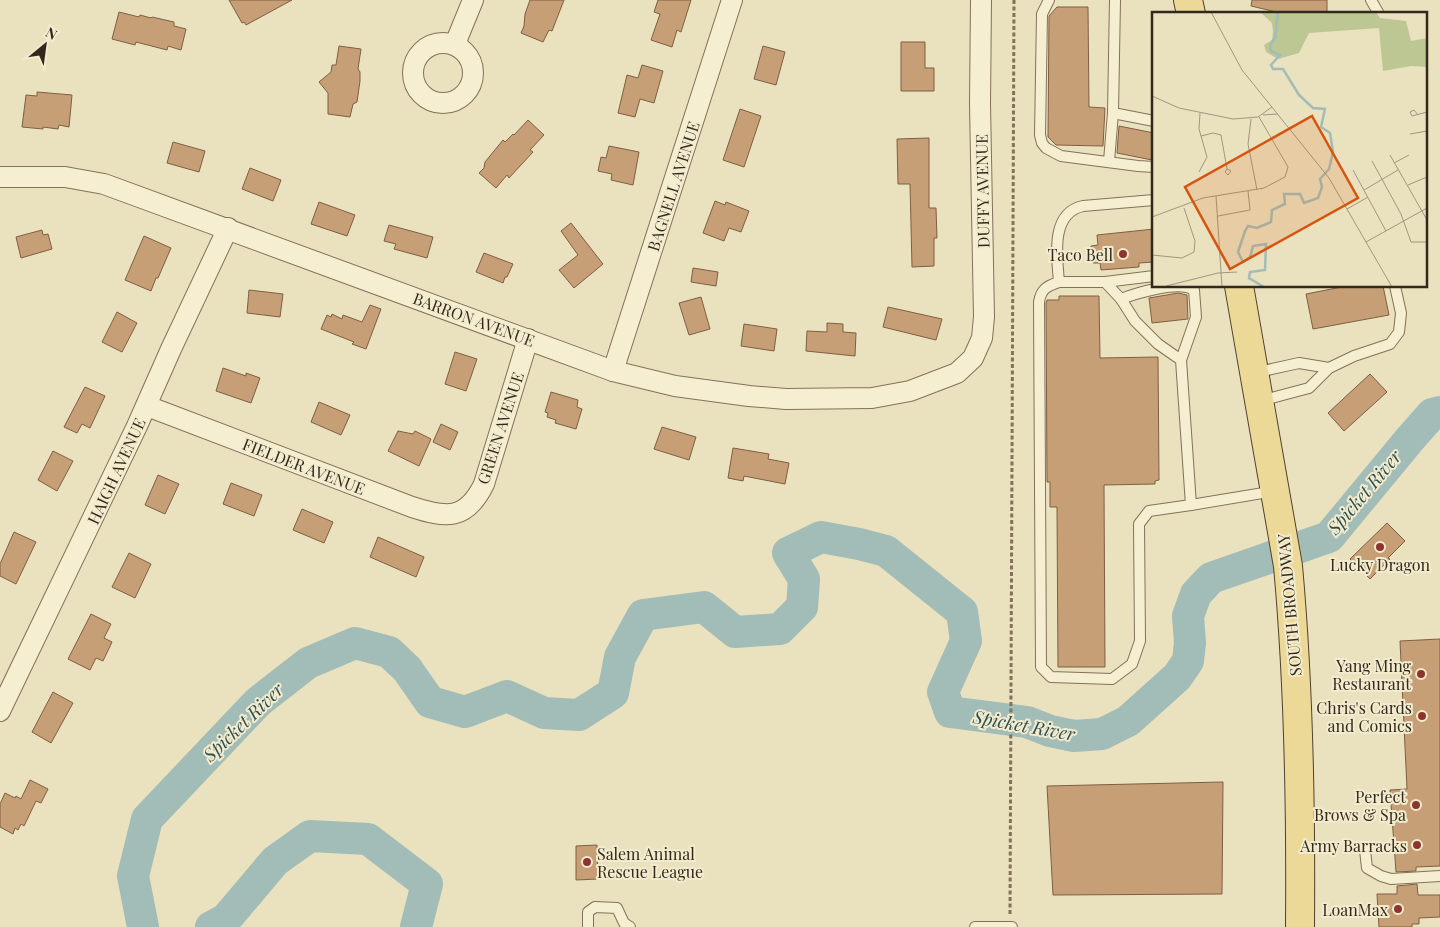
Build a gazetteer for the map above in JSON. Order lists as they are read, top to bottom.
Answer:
{
  "streets": {
    "main road": ["SOUTH BROADWAY"],
    "street": [
      "BAGNELL AVENUE",
      "DUFFY AVENUE",
      "BARRON AVENUE",
      "GREEN AVENUE",
      "FIELDER AVENUE",
      "HAIGH AVENUE"
    ]
  },
  "crossings": [
    ["BAGNELL AVENUE", "BARRON AVENUE"],
    ["DUFFY AVENUE", "BARRON AVENUE"],
    ["BARRON AVENUE", "GREEN AVENUE"],
    ["BARRON AVENUE", "HAIGH AVENUE"],
    ["GREEN AVENUE", "FIELDER AVENUE"],
    ["FIELDER AVENUE", "HAIGH AVENUE"]
  ],
  "water": ["Spicket River"],
  "places": [
    "Taco Bell",
    "Lucky Dragon",
    "Yang Ming Restaurant",
    "Chris's Cards and Comics",
    "Perfect Brows & Spa",
    "Army Barracks",
    "Salem Animal Rescue League",
    "LoanMax"
  ],
  "north": "top right"
}
